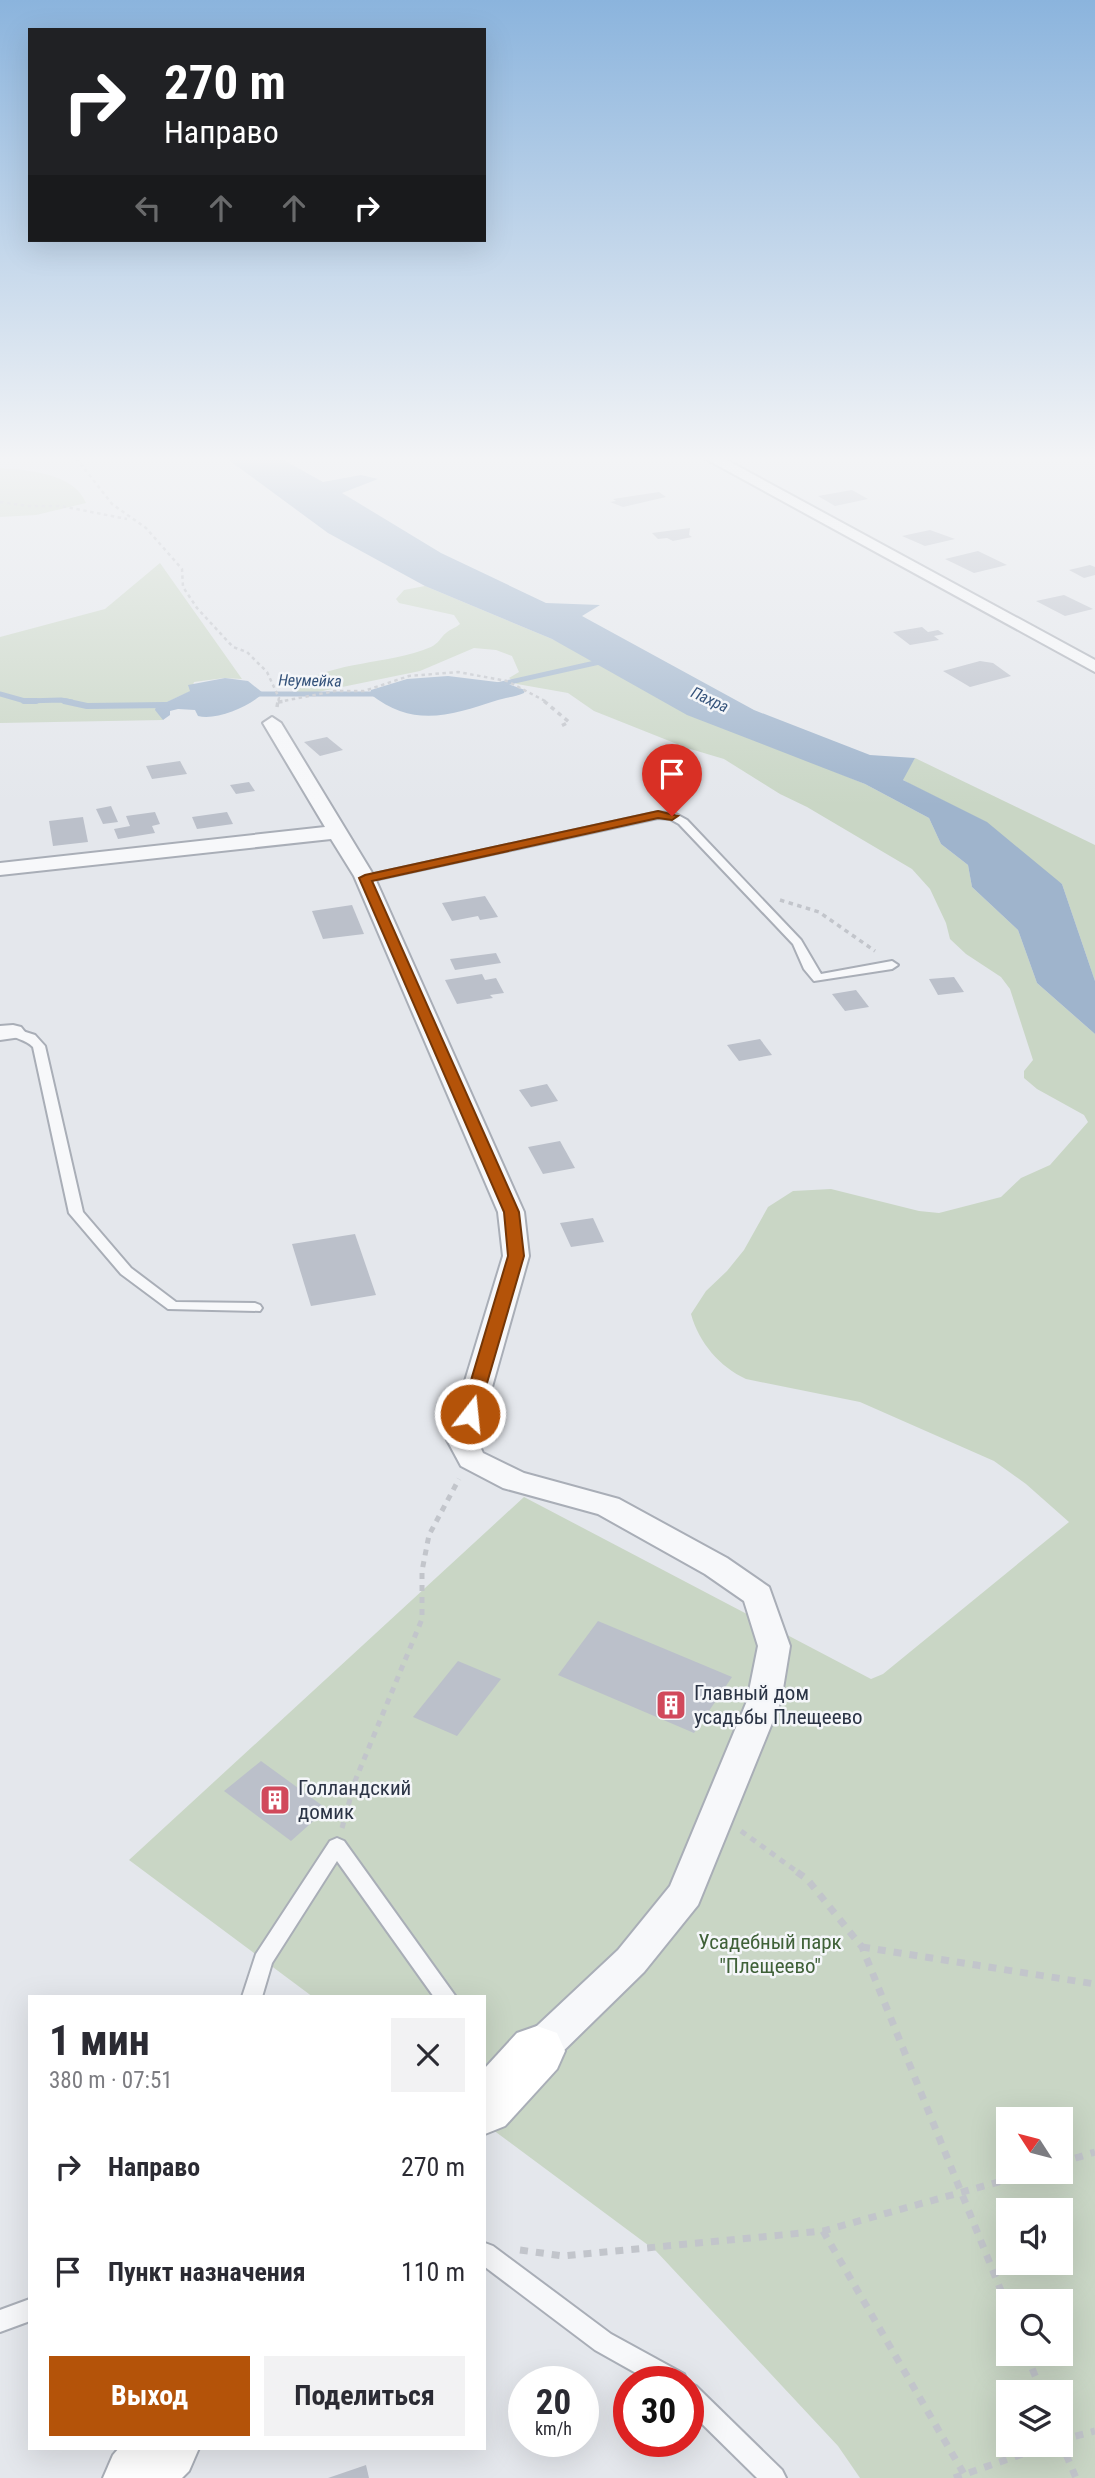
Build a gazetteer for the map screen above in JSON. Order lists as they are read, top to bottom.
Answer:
{
  "water": ["Неумейка", "Пахра"],
  "parks": ["Усадебный парк \"Плещеево\""],
  "places": {
    "building": ["Главный дом усадьбы Плещеево", "Голландский домик"]
  },
  "north": "top left",
  "page": {
    "turn": ["270 m", "Направо"],
    "heading": ["1 мин", "380 m · 07:51"],
    "list": [
      {
        "name": "Направо",
        "value": "270 m"
      },
      {
        "name": "Пункт назначения",
        "value": "110 m"
      }
    ],
    "buttons": ["Выход", "Поделиться"],
    "speed": "20 km/h",
    "limit": "30"
  }
}
